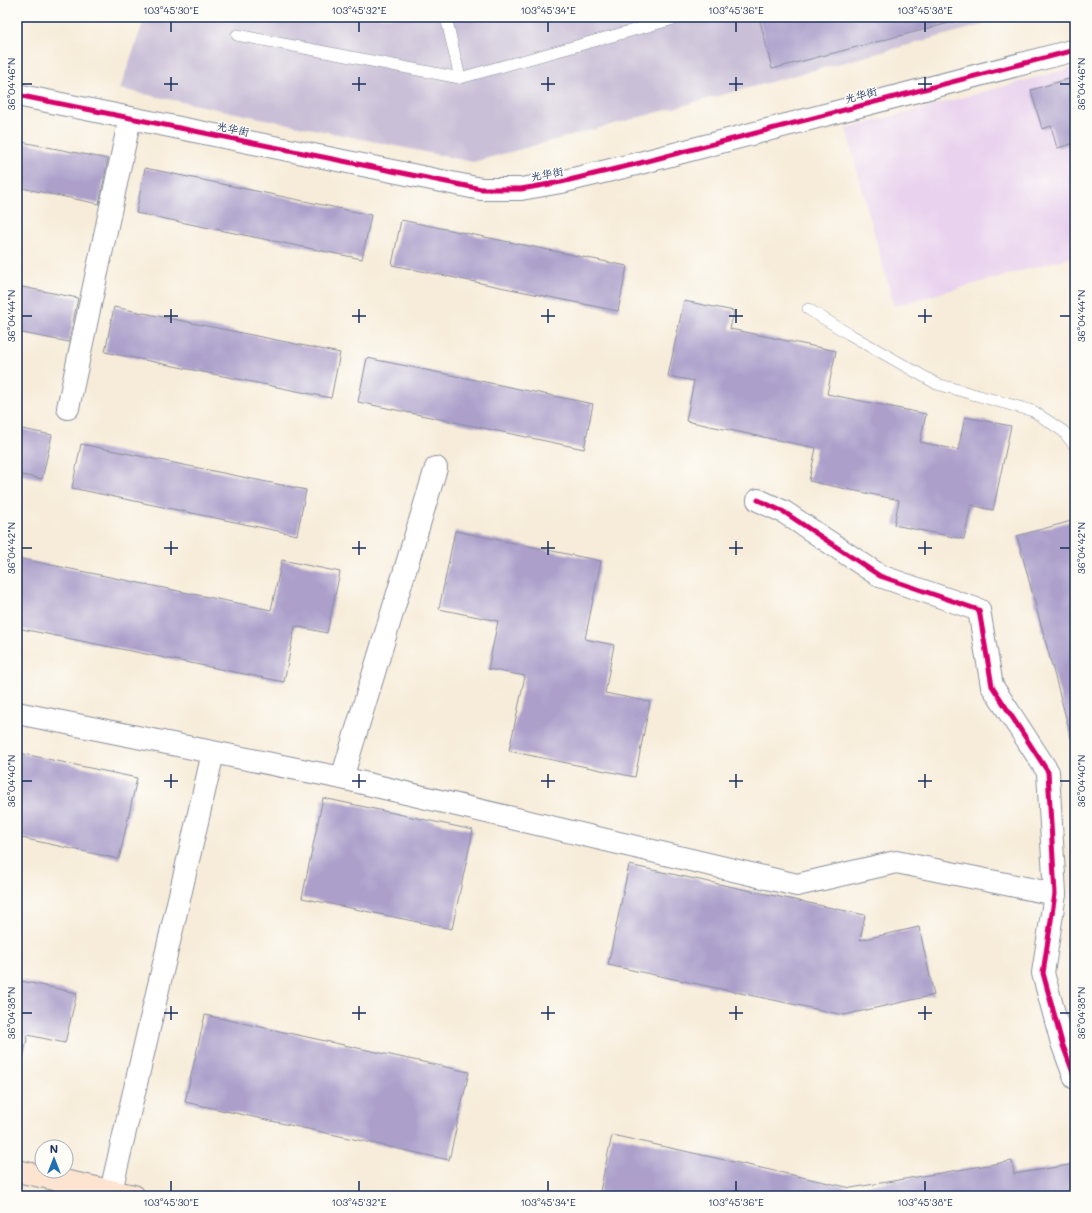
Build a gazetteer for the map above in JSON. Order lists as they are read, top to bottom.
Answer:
{
  "streets": {
    "street": ["光华街"]
  },
  "north": "top",
  "coordinates": [
    "103°45'30\"E",
    "103°45'32\"E",
    "103°45'34\"E",
    "103°45'36\"E",
    "103°45'38\"E",
    "36°04'46\"N",
    "36°04'44\"N",
    "36°04'42\"N",
    "36°04'40\"N",
    "36°04'38\"N"
  ]
}
